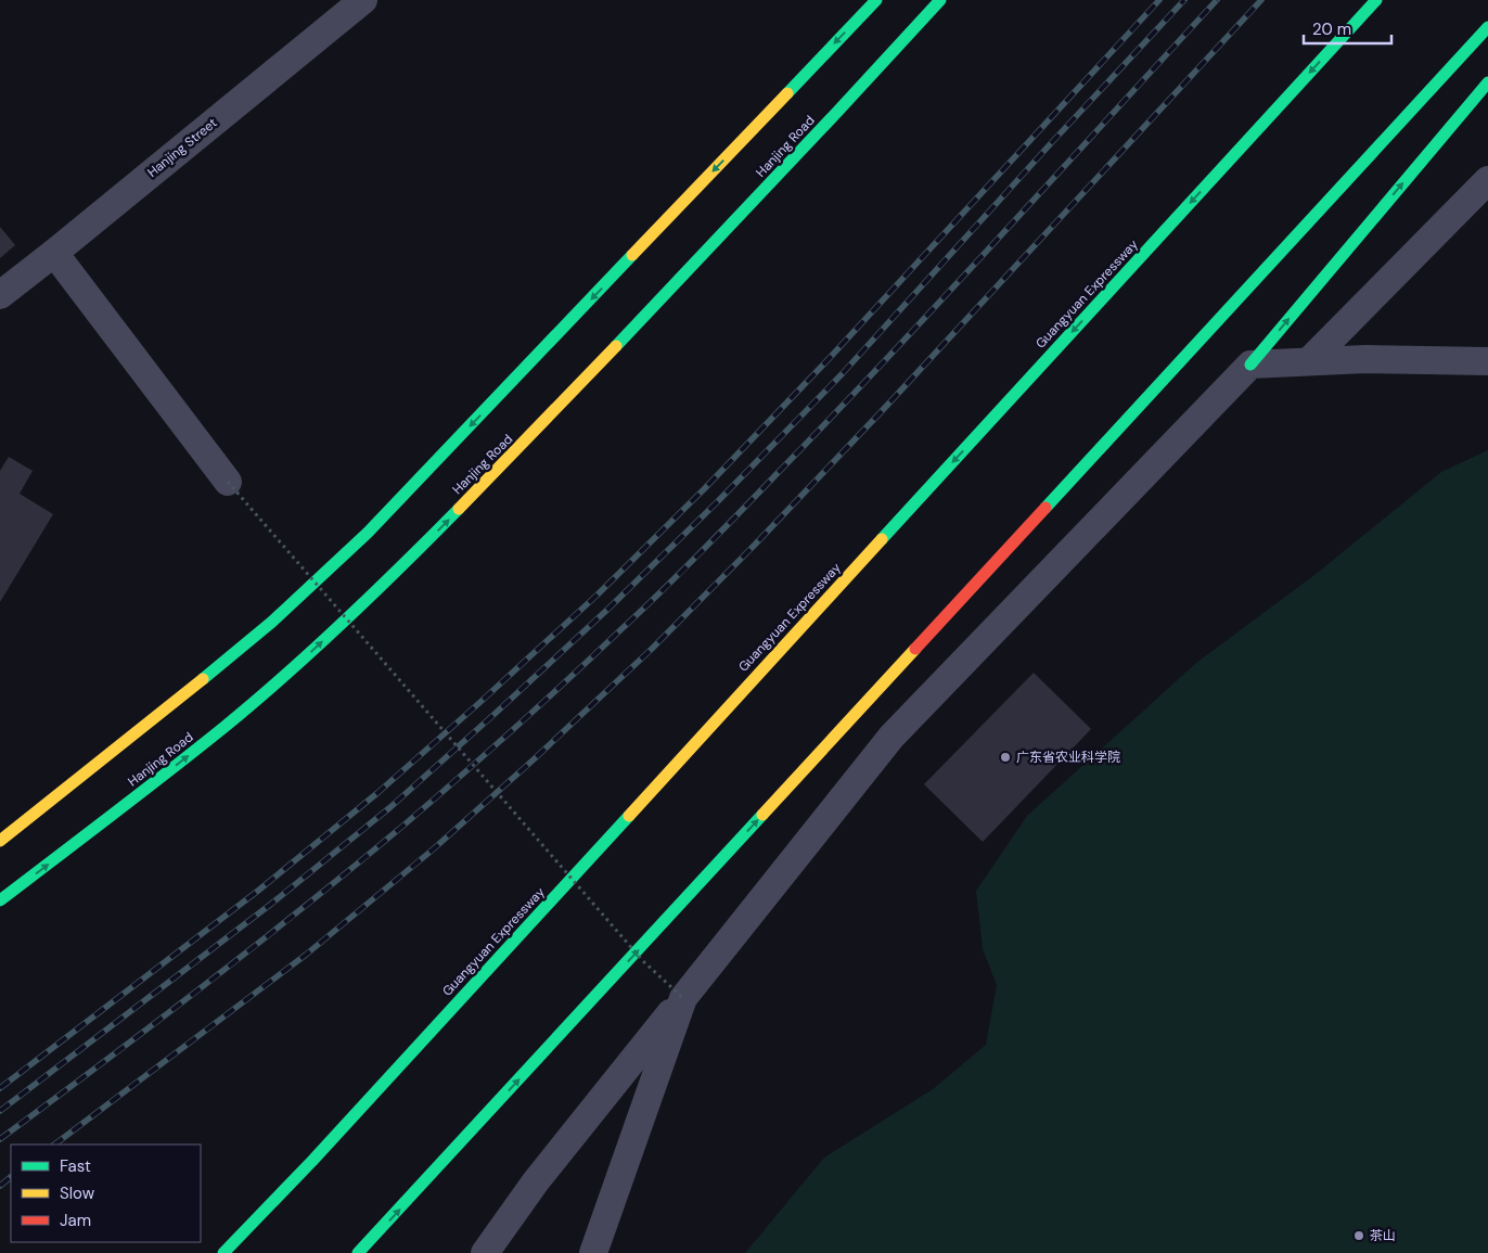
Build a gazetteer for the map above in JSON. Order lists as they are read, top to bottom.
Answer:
{
  "streets": {
    "main road": ["Hanjing Road", "Guangyuan Expressway"],
    "street": ["Hanjing Street"]
  },
  "places": ["广东省农业科学院", "茶山"],
  "legend": ["Fast", "Slow", "Jam"],
  "scale_bar": "20 m"
}
